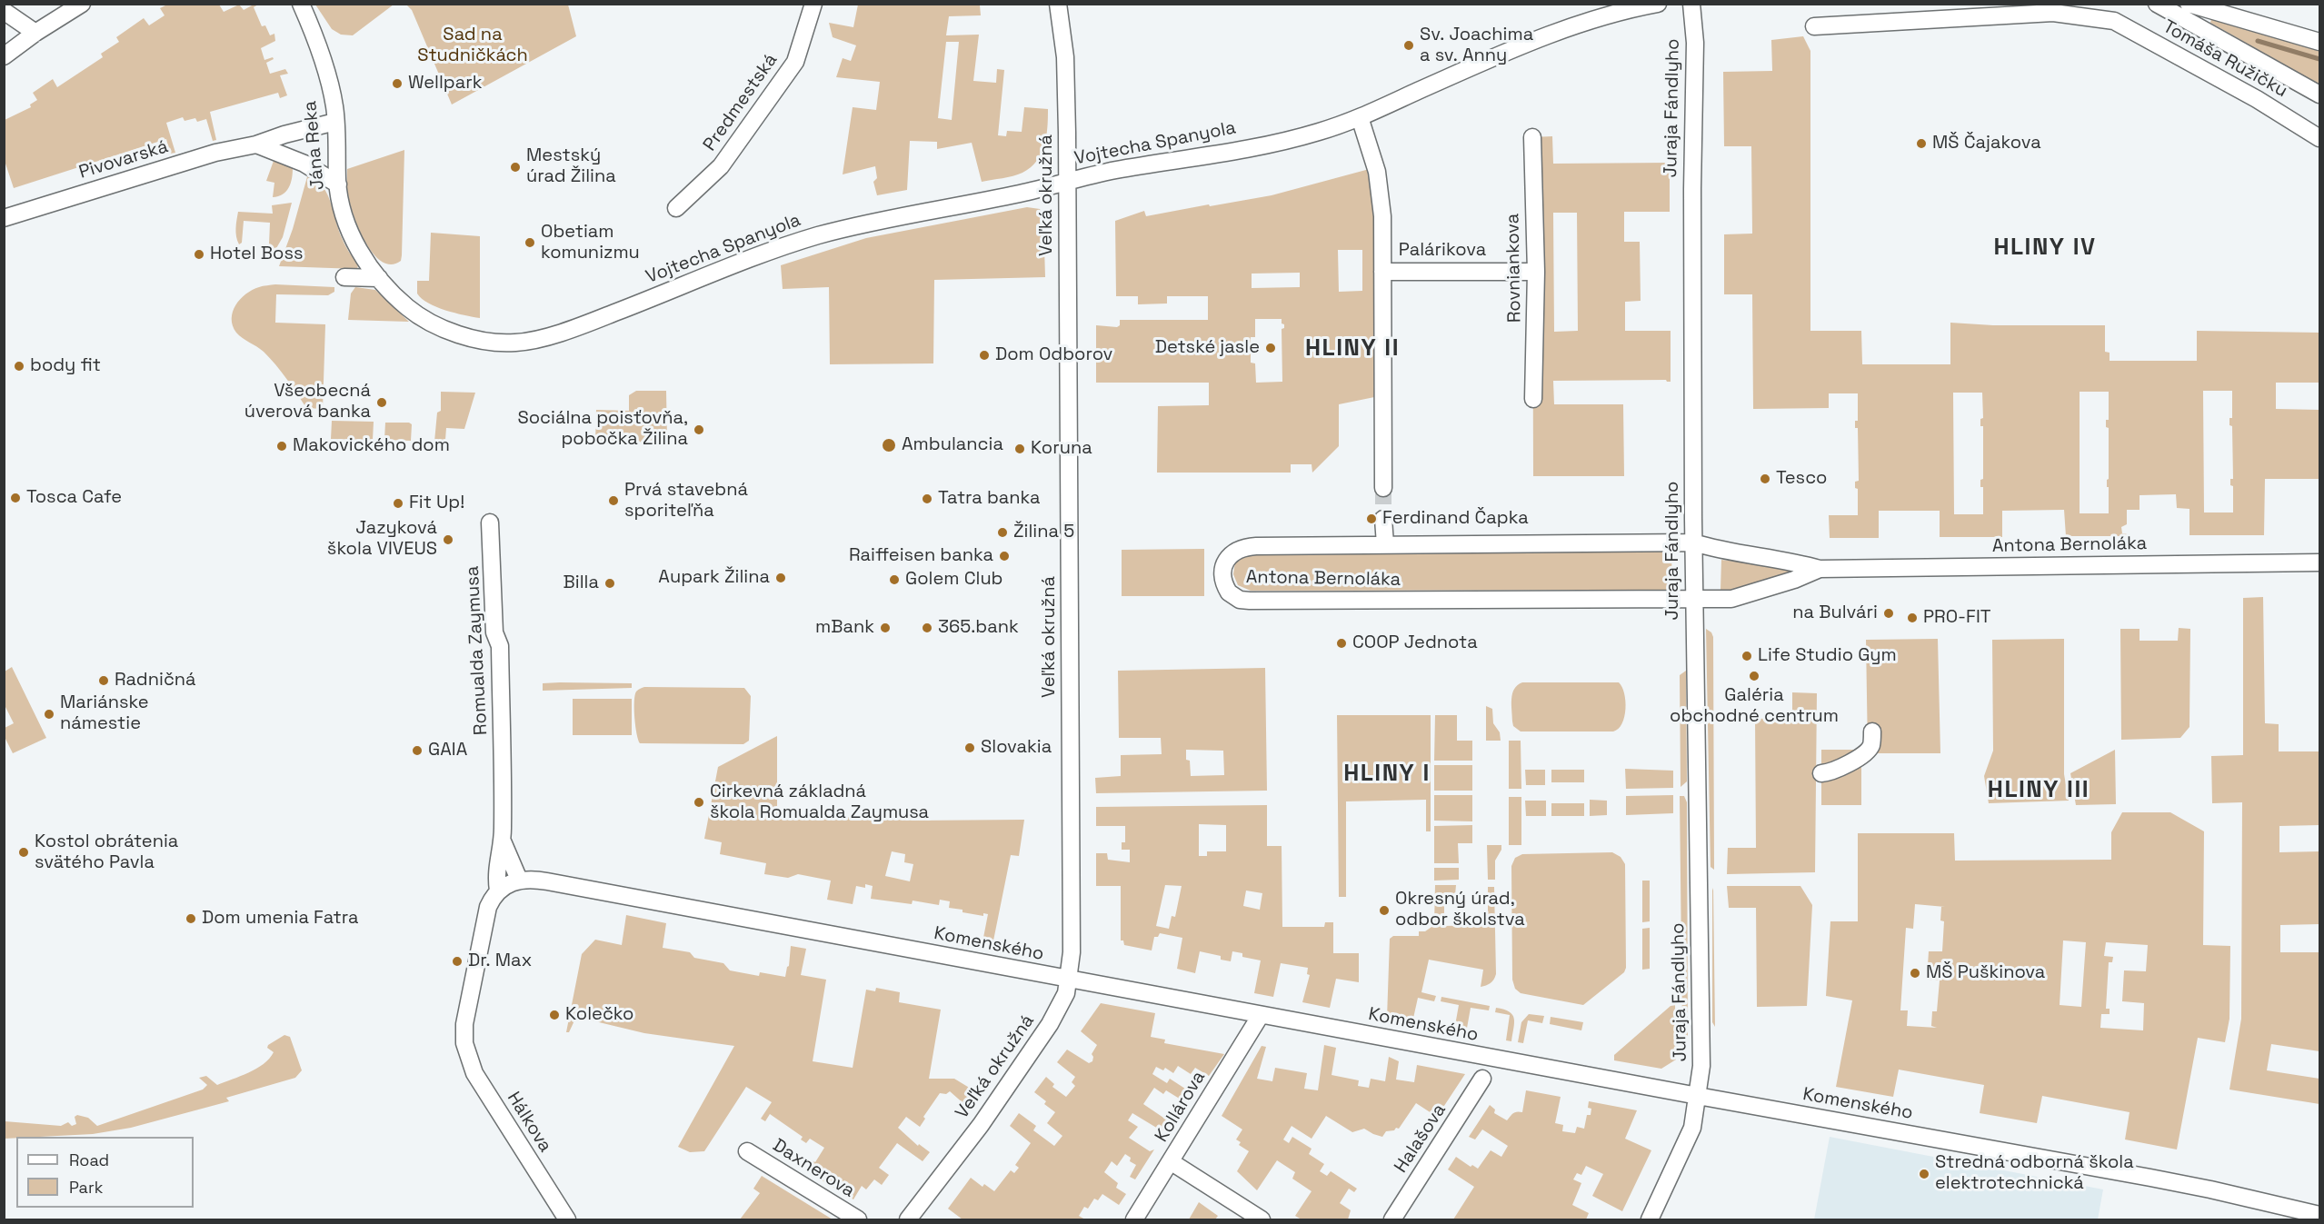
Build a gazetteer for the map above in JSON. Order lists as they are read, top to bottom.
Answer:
{
  "streets": {
    "street": [
      "Tomáša Ružičku",
      "Predmestská",
      "Juraja Fándlyho",
      "Vojtecha Spanyola",
      "Jána Reka",
      "Pivovarská",
      "Veľká okružná",
      "Palárikova",
      "Rovniankova",
      "Antona Bernoláka",
      "Romualda Zaymusa",
      "Komenského",
      "Kollárova",
      "Hálkova",
      "Halašova",
      "Daxnerova"
    ]
  },
  "crossings": [
    ["Juraja Fándlyho", "Antona Bernoláka"],
    ["Juraja Fándlyho", "Komenského"],
    ["Vojtecha Spanyola", "Jána Reka"],
    ["Vojtecha Spanyola", "Veľká okružná"],
    ["Jána Reka", "Pivovarská"],
    ["Veľká okružná", "Komenského"],
    ["Palárikova", "Rovniankova"],
    ["Romualda Zaymusa", "Komenského"],
    ["Romualda Zaymusa", "Hálkova"],
    ["Komenského", "Kollárova"]
  ],
  "districts": [
    "HLINY IV",
    "HLINY II",
    "HLINY I",
    "HLINY III"
  ],
  "parks": ["Sad na Studničkách"],
  "places": [
    "Sv. Joachima a sv. Anny",
    "Wellpark",
    "MŠ Čajakova",
    "Mestský úrad Žilina",
    "Obetiam komunizmu",
    "Hotel Boss",
    "Detské jasle",
    "Dom Odborov",
    "body fit",
    "Všeobecná úverová banka",
    "Sociálna poisťovňa, pobočka Žilina",
    "Ambulancia",
    "Makovického dom",
    "Koruna",
    "Tesco",
    "Tosca Cafe",
    "Tatra banka",
    "Prvá stavebná sporiteľňa",
    "Fit Up!",
    "Ferdinand Čapka",
    "Žilina 5",
    "Jazyková škola VIVEUS",
    "Raiffeisen banka",
    "Aupark Žilina",
    "Golem Club",
    "Billa",
    "na Bulvári",
    "PRO-FIT",
    "mBank",
    "365.bank",
    "COOP Jednota",
    "Life Studio Gym",
    "Galéria obchodné centrum",
    "Radničná",
    "Mariánske námestie",
    "Slovakia",
    "GAIA",
    "Cirkevná základná škola Romualda Zaymusa",
    "Kostol obrátenia svätého Pavla",
    "Okresný úrad, odbor školstva",
    "Dom umenia Fatra",
    "Dr. Max",
    "MŠ Puškinova",
    "Kolečko",
    "Stredná odborná škola elektrotechnická"
  ],
  "legend": ["Road", "Park"]
}
